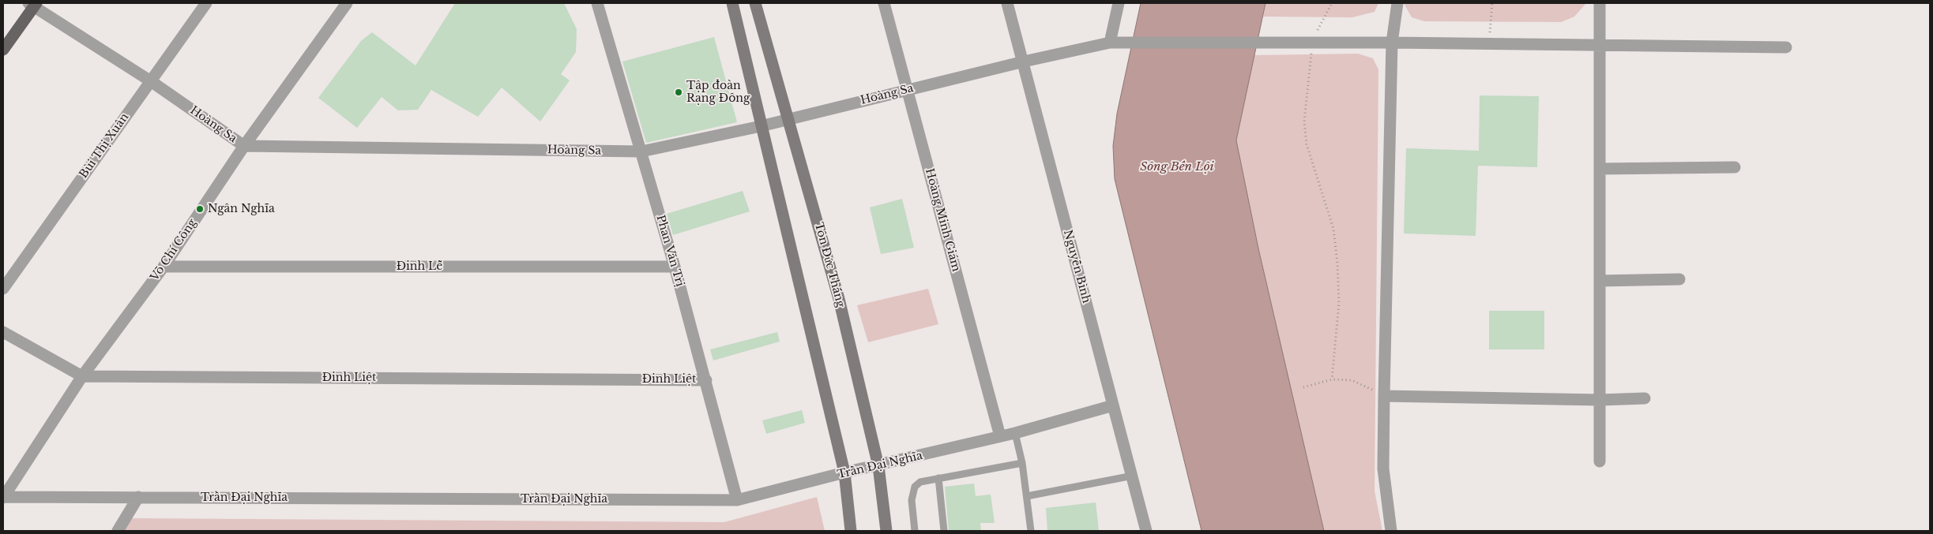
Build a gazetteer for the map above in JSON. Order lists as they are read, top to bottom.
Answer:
{
  "streets": {
    "main road": ["Tôn Đức Thắng"],
    "street": [
      "Hoàng Sa",
      "Bùi Thị Xuân",
      "Hoàng Minh Giám",
      "Võ Chí Công",
      "Phan Văn Trị",
      "Đinh Lễ",
      "Nguyễn Bình",
      "Đinh Liệt",
      "Trần Đại Nghĩa"
    ]
  },
  "crossings": [
    ["Hoàng Sa", "Bùi Thị Xuân"],
    ["Hoàng Sa", "Hoàng Minh Giám"],
    ["Hoàng Sa", "Võ Chí Công"],
    ["Hoàng Sa", "Phan Văn Trị"],
    ["Hoàng Sa", "Tôn Đức Thắng"],
    ["Hoàng Sa", "Nguyễn Bình"],
    ["Hoàng Minh Giám", "Trần Đại Nghĩa"],
    ["Võ Chí Công", "Đinh Lễ"],
    ["Võ Chí Công", "Đinh Liệt"],
    ["Võ Chí Công", "Trần Đại Nghĩa"],
    ["Phan Văn Trị", "Đinh Lễ"],
    ["Phan Văn Trị", "Đinh Liệt"],
    ["Phan Văn Trị", "Trần Đại Nghĩa"],
    ["Tôn Đức Thắng", "Trần Đại Nghĩa"],
    ["Nguyễn Bình", "Trần Đại Nghĩa"]
  ],
  "water": ["Sông Bến Lội"],
  "places": ["Tập đoàn Rạng Đông", "Ngân Nghĩa"]
}
